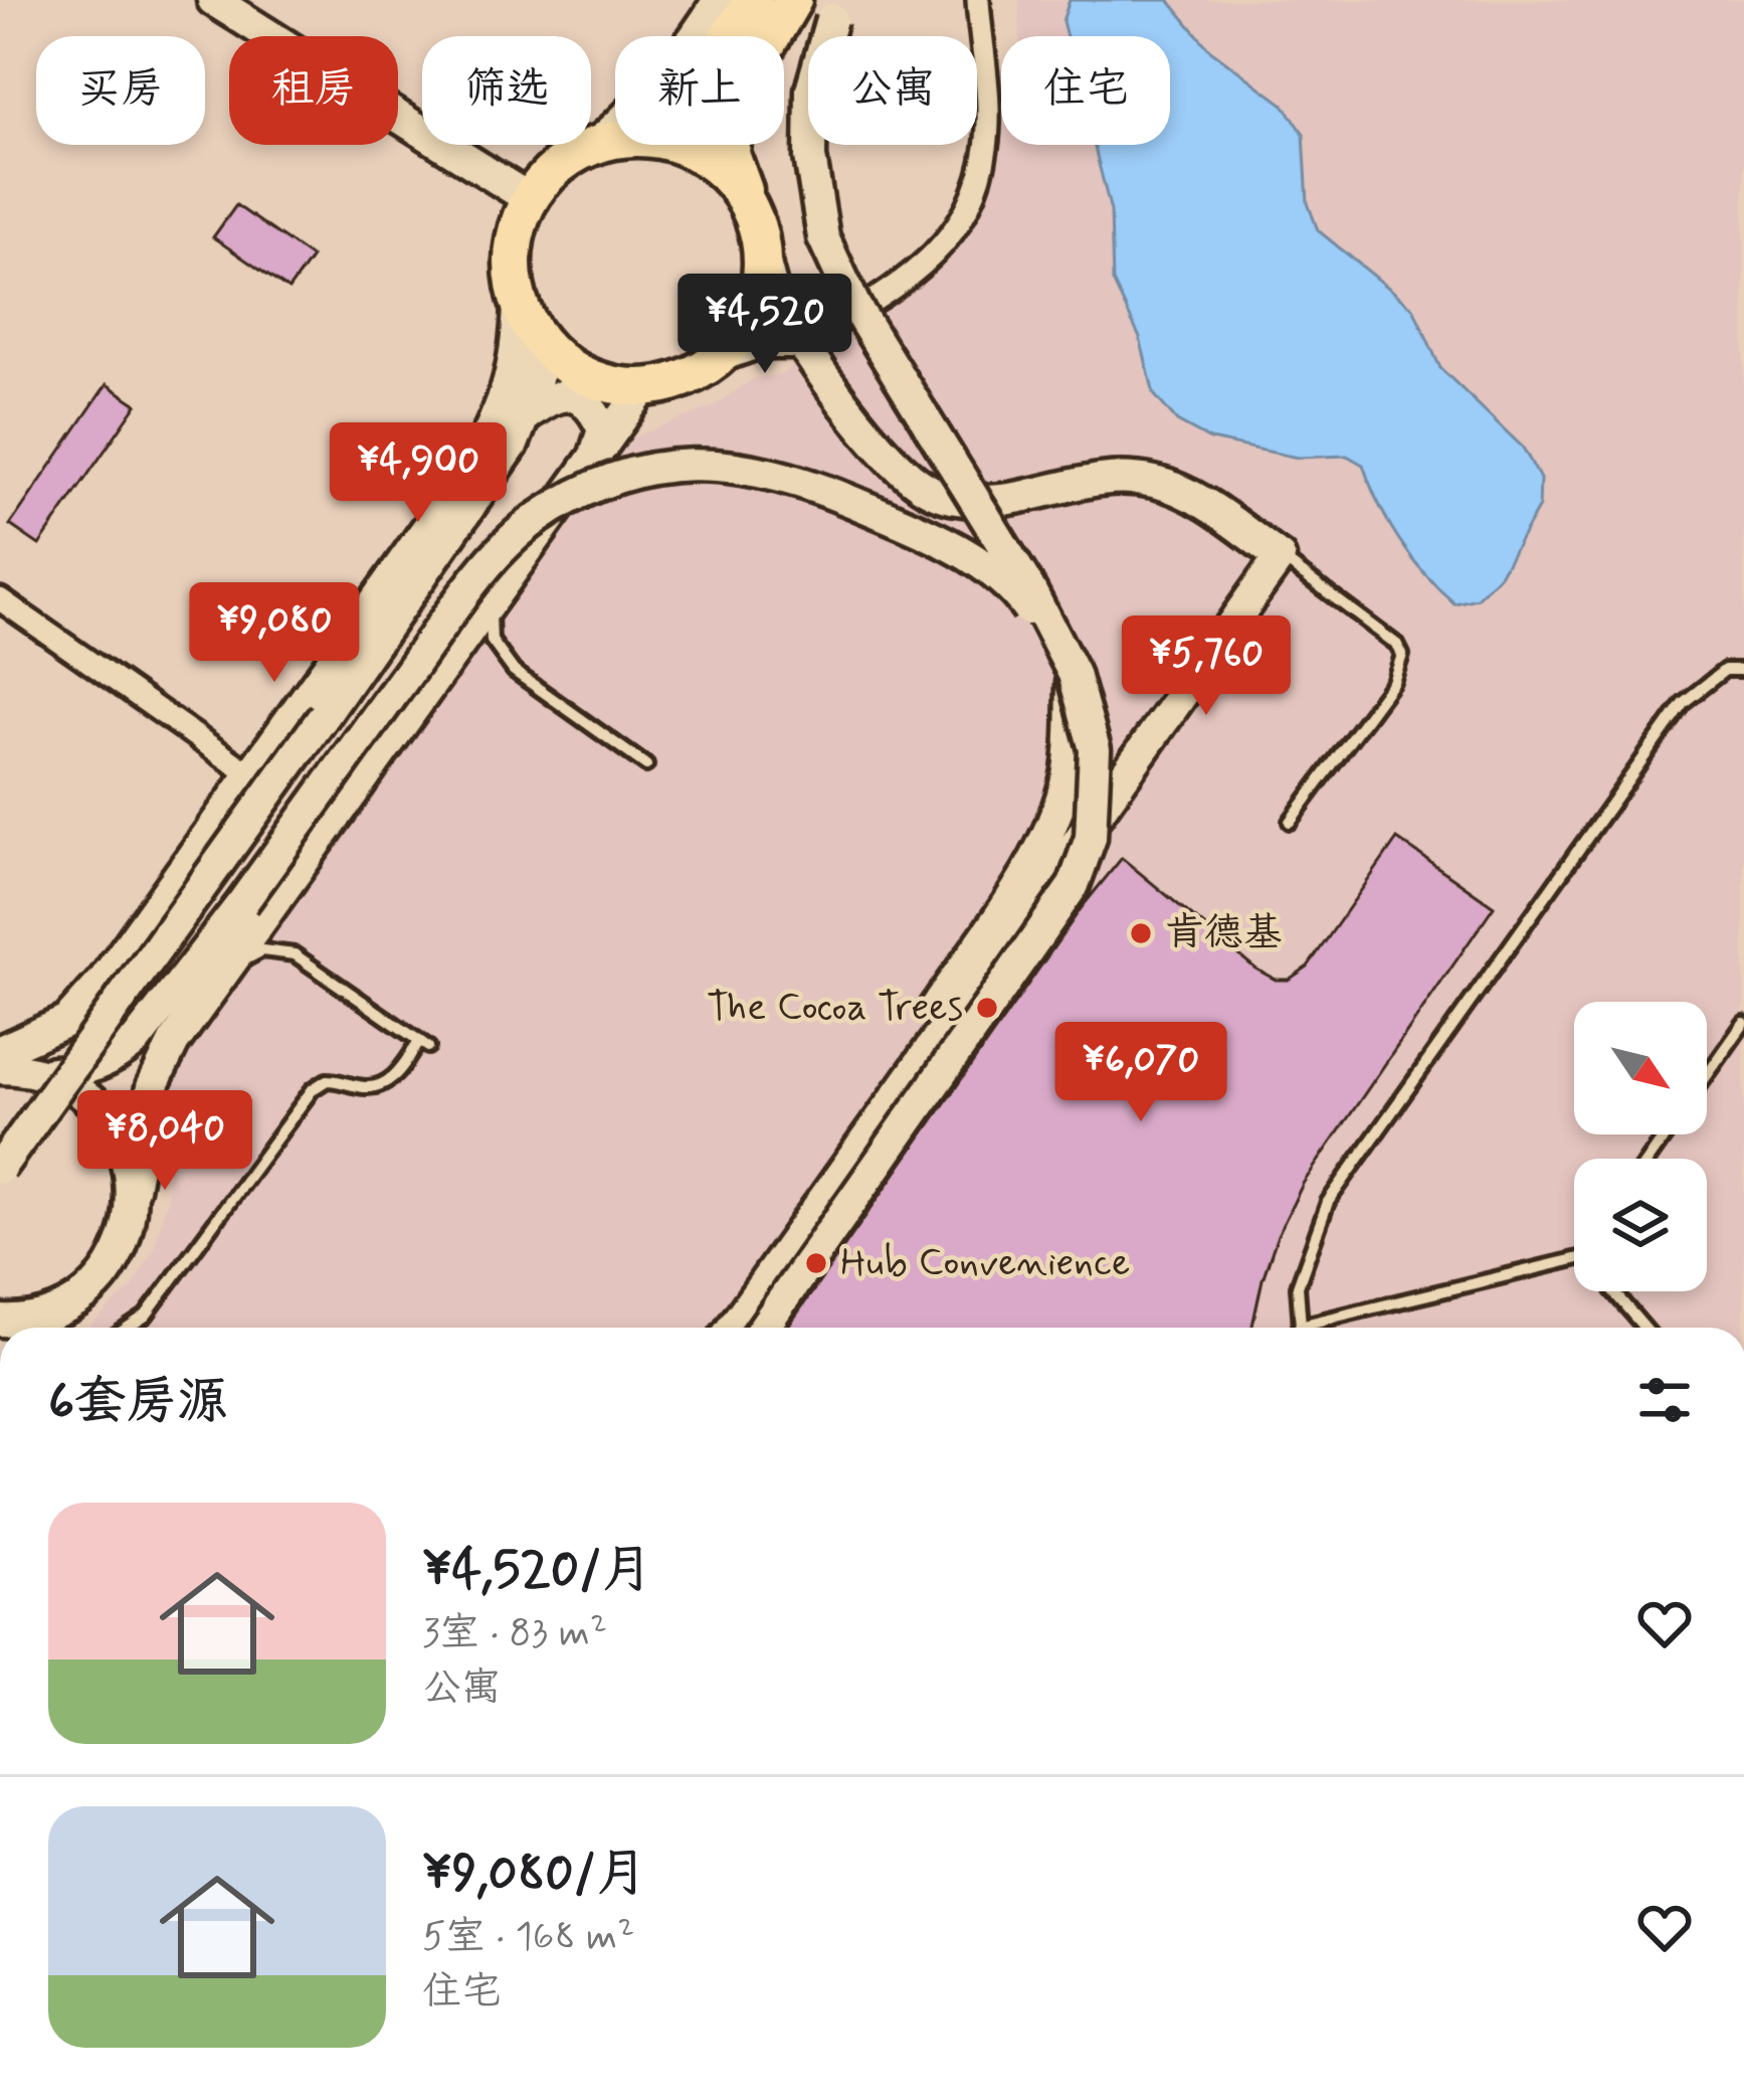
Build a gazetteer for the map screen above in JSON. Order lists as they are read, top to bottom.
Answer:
{
  "places": ["肯德基", "The Cocoa Trees", "Hub Convenience"],
  "north": "bottom right",
  "page": {
    "chip": [
      "买房",
      "租房",
      "筛选",
      "新上",
      "公寓",
      "住宅"
    ],
    "price": [
      "¥4,520",
      "¥4,900",
      "¥9,080",
      "¥5,760",
      "¥6,070",
      "¥8,040"
    ],
    "heading": "6套房源",
    "list": [
      {
        "name": "¥4,520/月",
        "note": "3室 · 83 m² · 公寓"
      },
      {
        "name": "¥9,080/月",
        "note": "5室 · 168 m² · 住宅"
      }
    ]
  }
}
